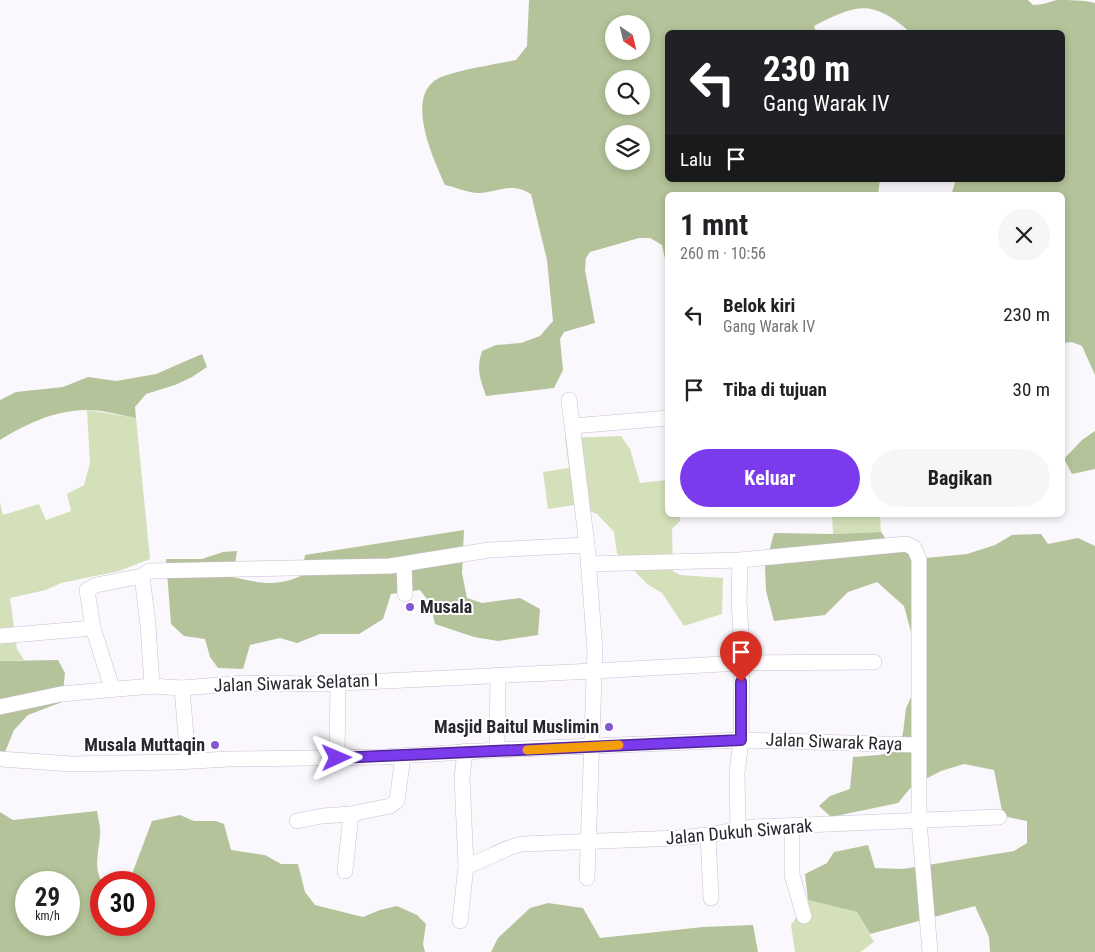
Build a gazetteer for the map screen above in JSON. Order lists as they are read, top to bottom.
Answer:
{
  "streets": {
    "street": ["Jalan Siwarak Selatan I", "Jalan Siwarak Raya", "Jalan Dukuh Siwarak"]
  },
  "places": ["Musala", "Masjid Baitul Muslimin", "Musala Muttaqin"],
  "north": "bottom right",
  "page": {
    "turn": ["230 m", "Gang Warak IV"],
    "then": "Lalu",
    "heading": ["1 mnt", "260 m · 10:56"],
    "list": [
      {
        "name": "Belok kiri",
        "note": "Gang Warak IV",
        "value": "230 m"
      },
      {
        "name": "Tiba di tujuan",
        "value": "30 m"
      }
    ],
    "buttons": ["Keluar", "Bagikan"],
    "speed": "29 km/h",
    "limit": "30"
  }
}
